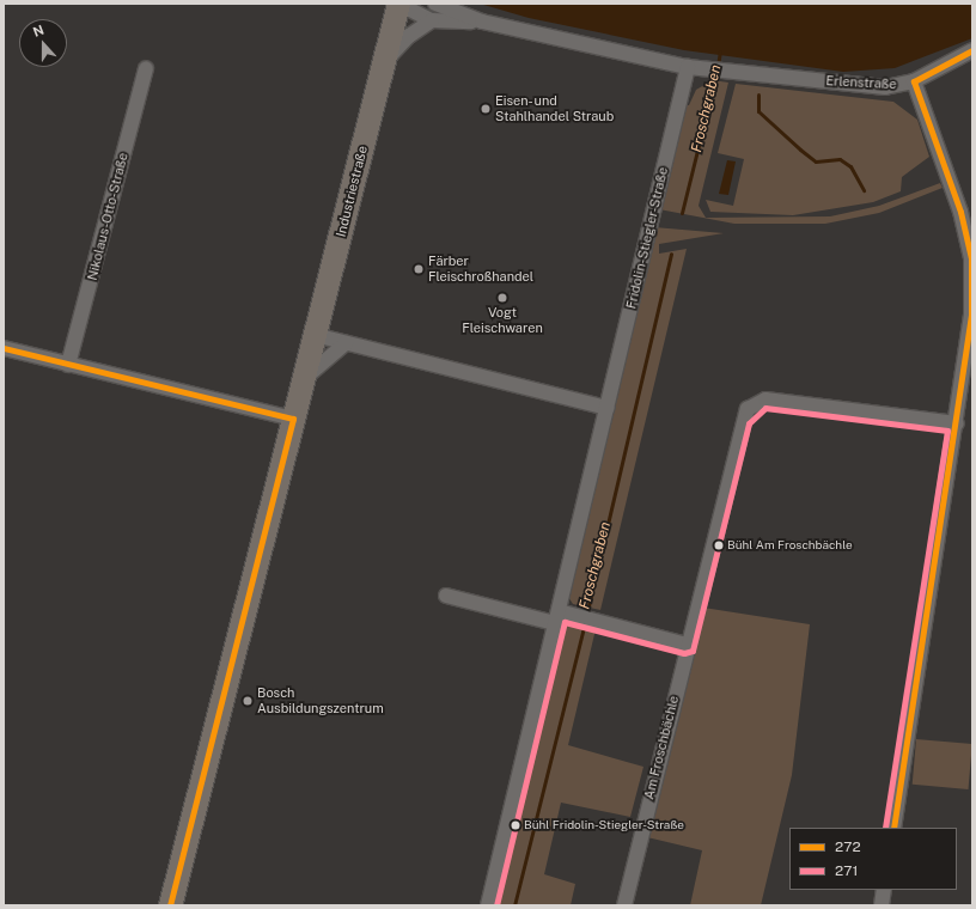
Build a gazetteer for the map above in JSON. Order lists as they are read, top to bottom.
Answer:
{
  "streets": {
    "main road": ["Industriestraße"],
    "street": [
      "Erlenstraße",
      "Nikolaus-Otto-Straße",
      "Fridolin-Stiegler-Straße",
      "Am Froschbächle"
    ]
  },
  "crossings": [
    ["Erlenstraße", "Industriestraße"],
    ["Erlenstraße", "Fridolin-Stiegler-Straße"],
    ["Erlenstraße", "Am Froschbächle"]
  ],
  "water": ["Froschgraben"],
  "places": [
    "Eisen- und Stahlhandel Straub",
    "Färber Fleischroßhandel",
    "Vogt Fleischwaren",
    "Bühl Am Froschbächle",
    "Bosch Ausbildungszentrum",
    "Bühl Fridolin-Stiegler-Straße"
  ],
  "lines": ["transit line 272", "transit line 271"],
  "legend": ["272", "271"],
  "north": "top"
}
